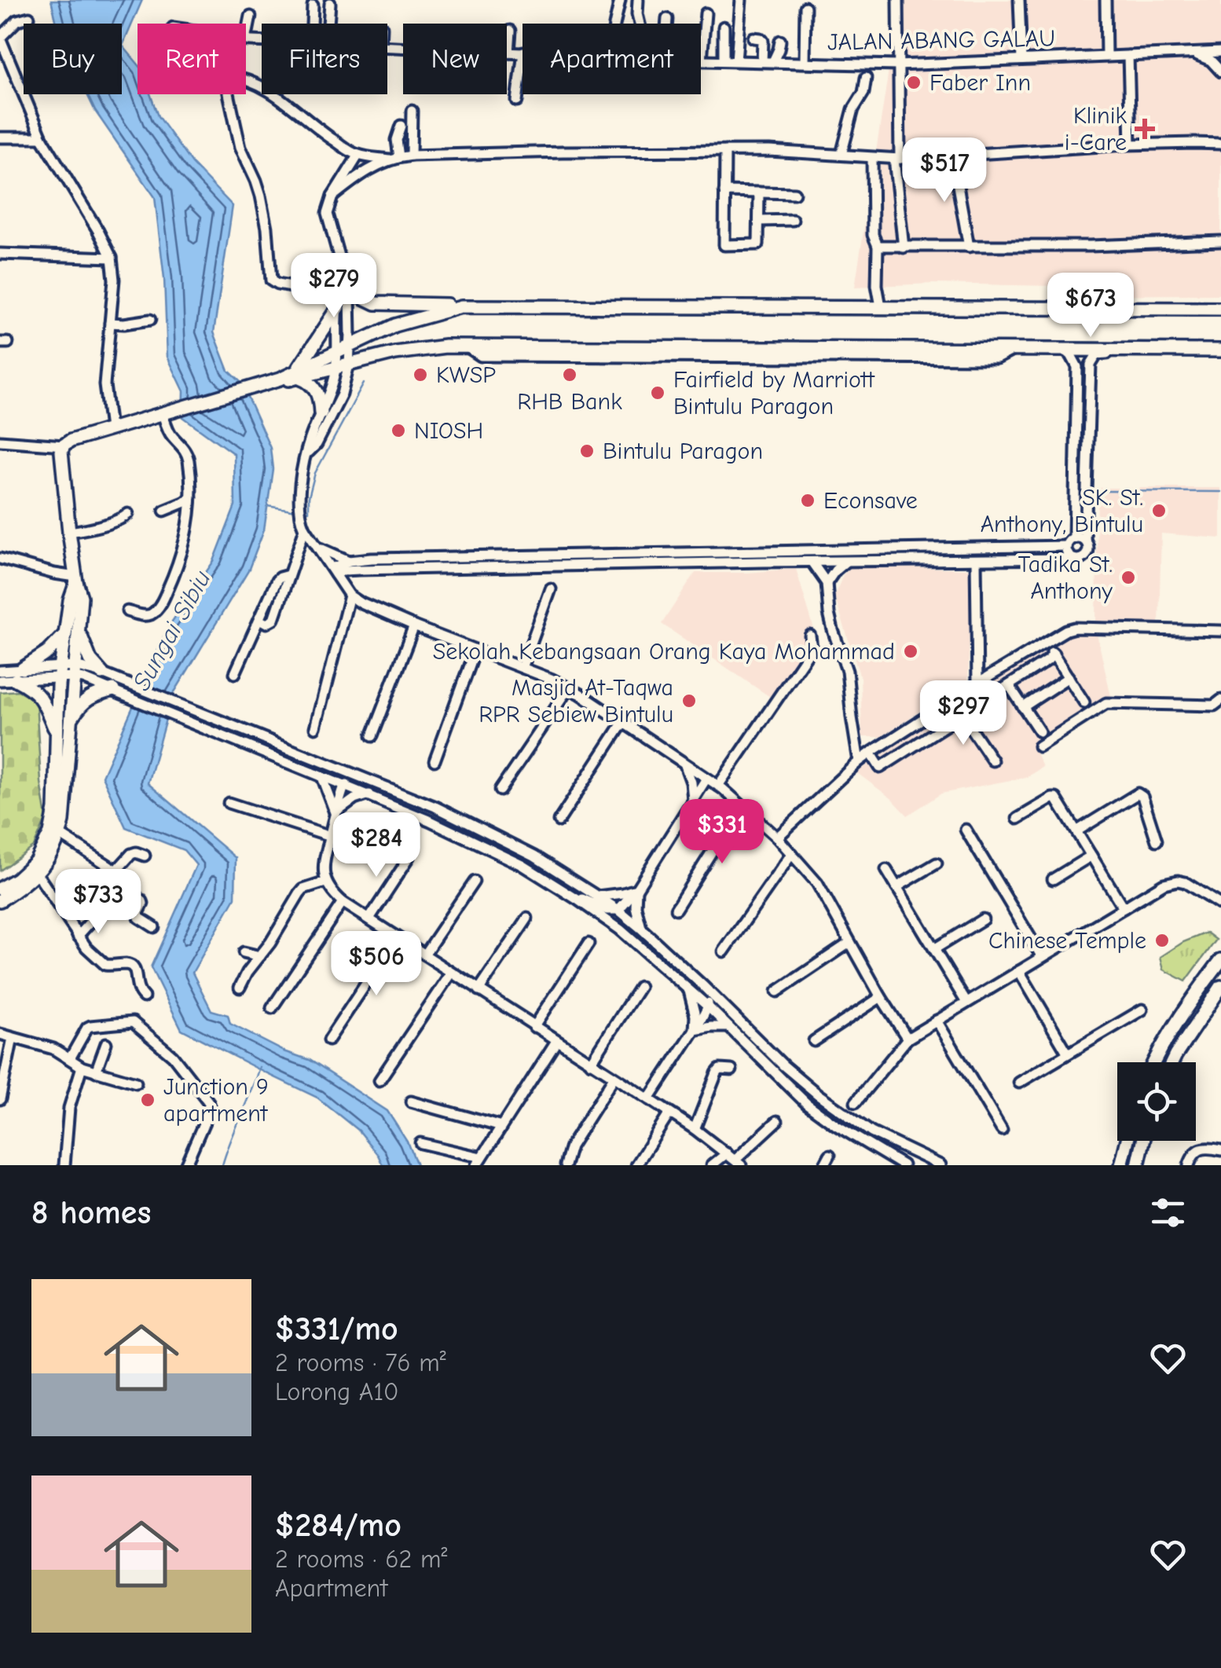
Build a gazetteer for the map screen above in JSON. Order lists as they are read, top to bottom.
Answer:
{
  "streets": {
    "street": ["JALAN ABANG GALAU"]
  },
  "water": ["Sungai Sibiu"],
  "places": {
    "other": [
      "Faber Inn",
      "KWSP",
      "RHB Bank",
      "Fairfield by Marriott Bintulu Paragon",
      "NIOSH",
      "Bintulu Paragon",
      "Econsave",
      "SK. St. Anthony, Bintulu",
      "Tadika St. Anthony",
      "Sekolah Kebangsaan Orang Kaya Mohammad",
      "Masjid At-Taqwa RPR Sebiew Bintulu",
      "Chinese Temple",
      "Junction 9 apartment"
    ],
    "health": ["Klinik i-Care"]
  },
  "page": {
    "chip": [
      "Buy",
      "Rent",
      "Filters",
      "New",
      "Apartment"
    ],
    "price": [
      "$517",
      "$279",
      "$673",
      "$297",
      "$331",
      "$284",
      "$733",
      "$506"
    ],
    "heading": "8 homes",
    "list": [
      {
        "name": "$331/mo",
        "note": "2 rooms · 76 m² · Lorong A10"
      },
      {
        "name": "$284/mo",
        "note": "2 rooms · 62 m² · Apartment"
      }
    ]
  }
}
